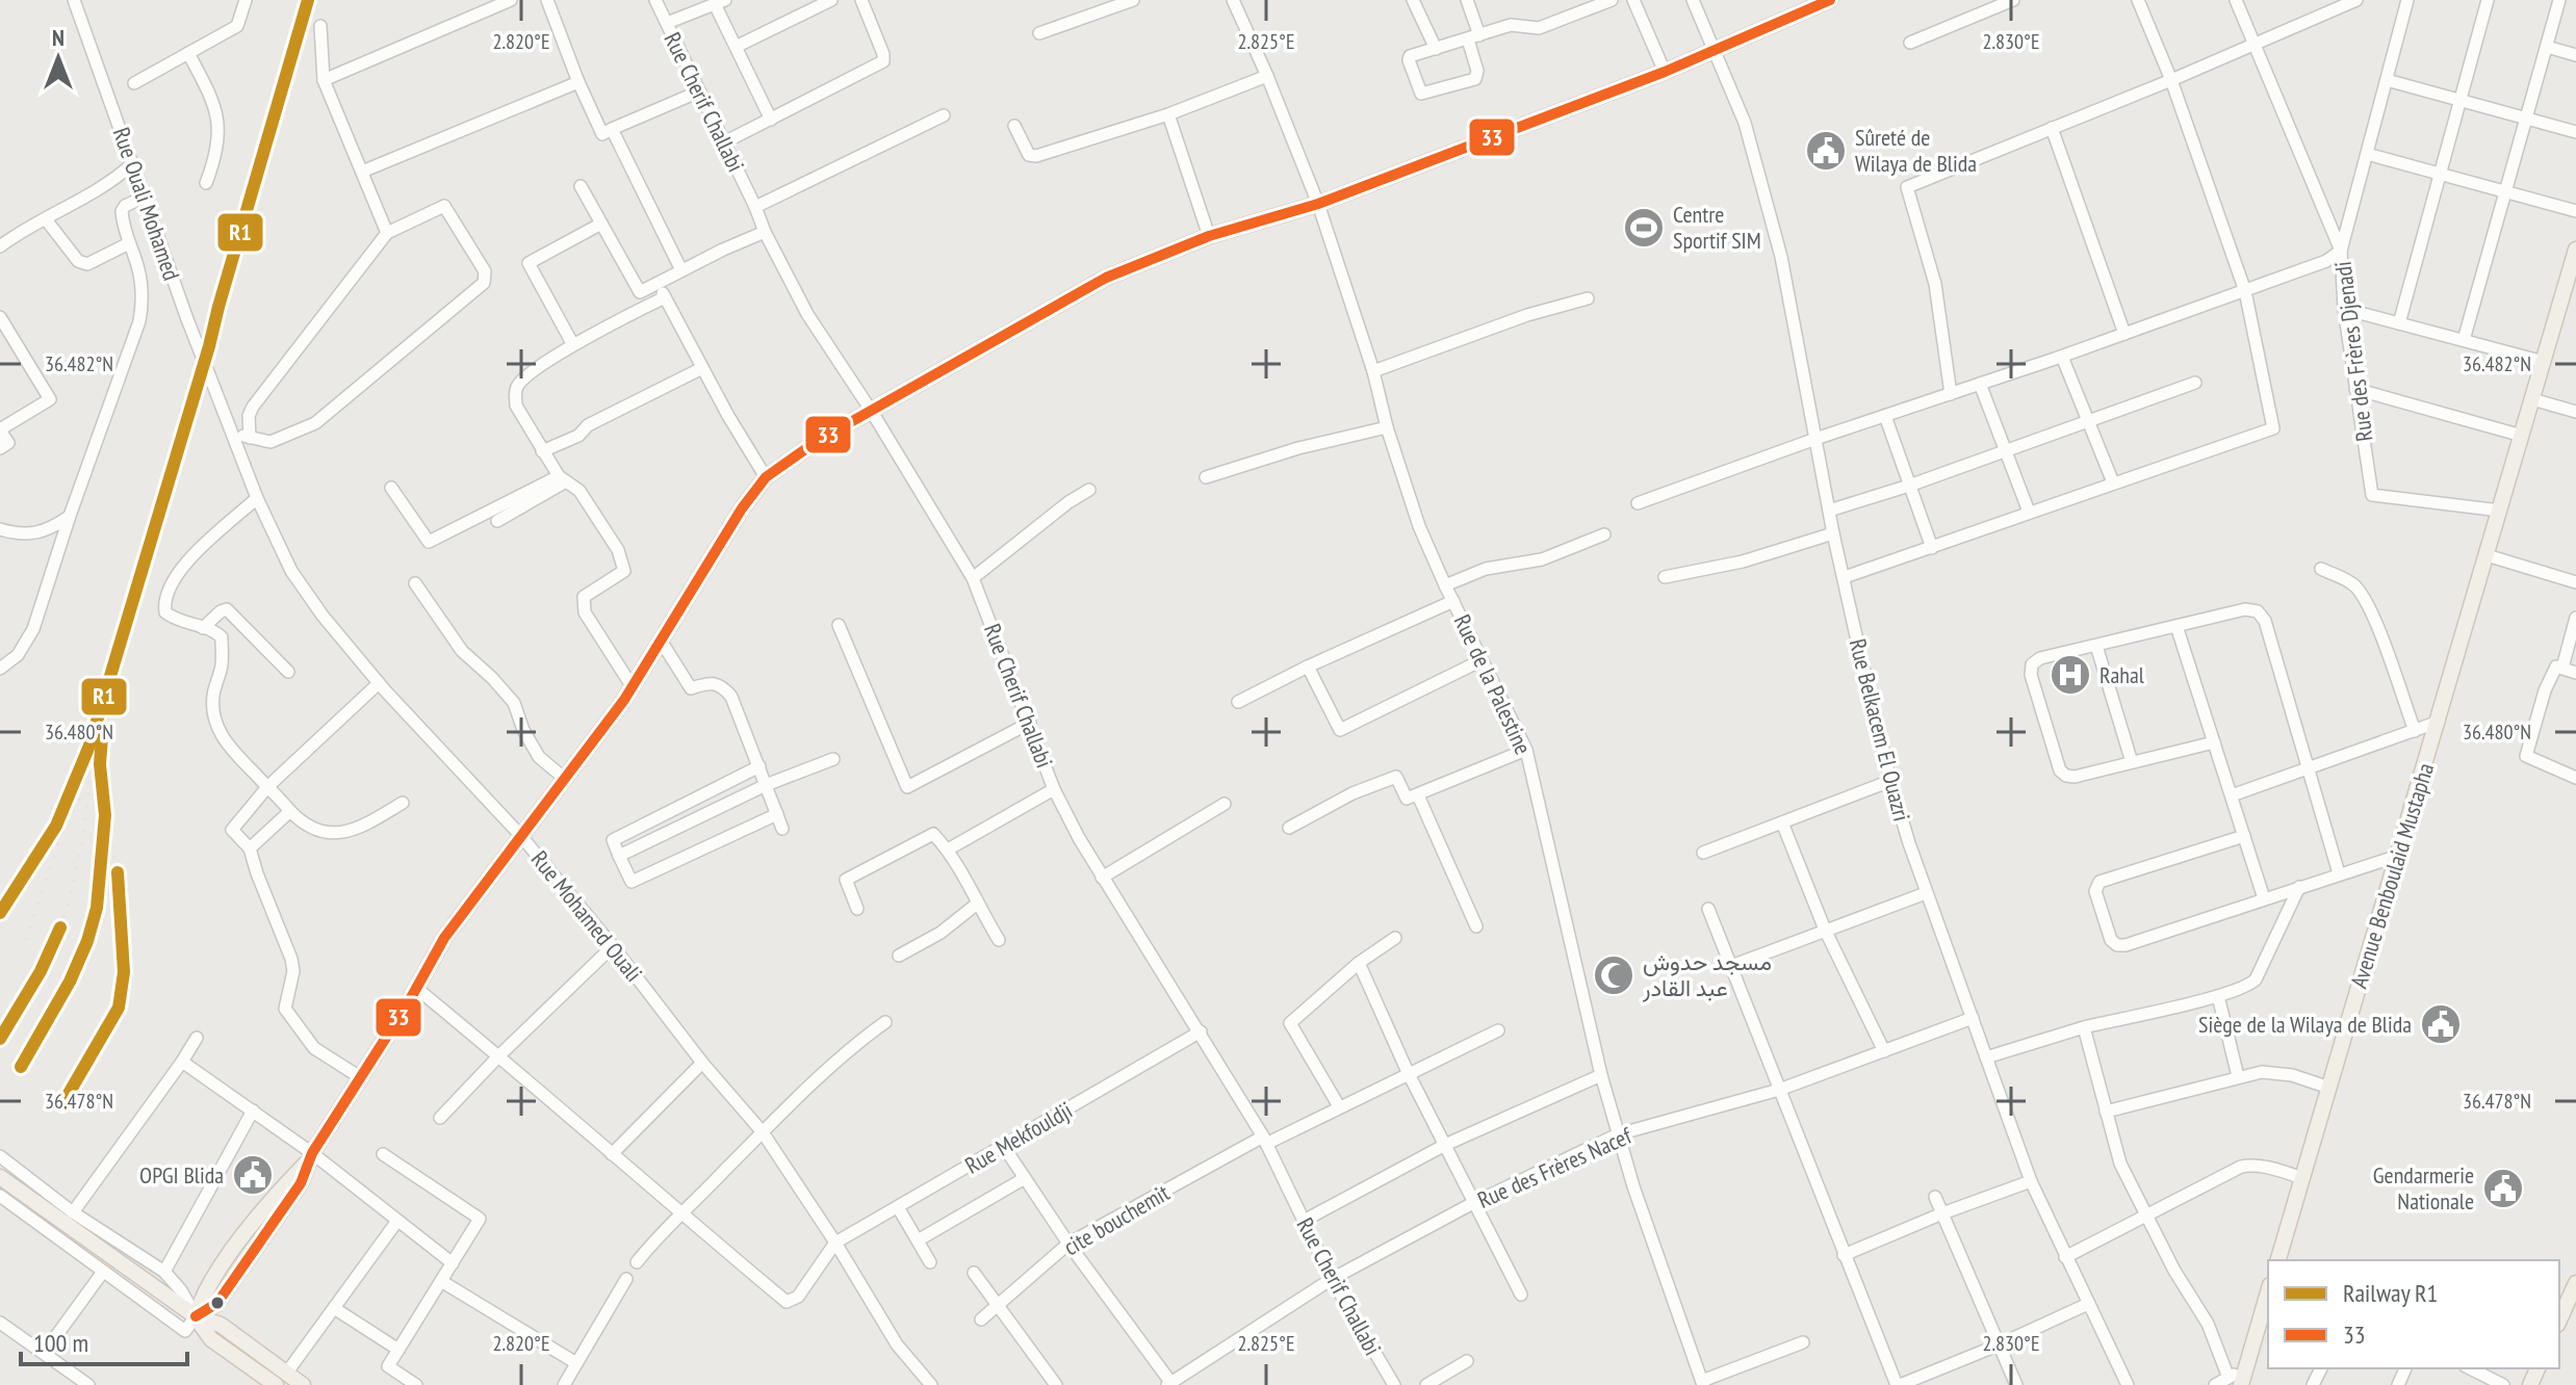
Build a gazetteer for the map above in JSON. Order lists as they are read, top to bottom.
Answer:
{
  "streets": {
    "main road": ["Avenue Benboulaid Mustapha"],
    "street": [
      "Rue Cherif Challabi",
      "Rue Ouali Mohamed",
      "Rue des Frères Djenadi",
      "Rue de la Palestine",
      "Rue Belkacem El Ouazri",
      "Rue Mohamed Ouali",
      "Rue Mekfouldji",
      "Rue des Frères Nacef",
      "cite bouchemit"
    ]
  },
  "crossings": [
    ["Rue Cherif Challabi", "Rue Mekfouldji"],
    ["Rue Cherif Challabi", "Rue des Frères Nacef"],
    ["Rue Cherif Challabi", "cite bouchemit"],
    ["Rue Ouali Mohamed", "Rue Mohamed Ouali"],
    ["Rue des Frères Djenadi", "Avenue Benboulaid Mustapha"],
    ["Rue de la Palestine", "Rue des Frères Nacef"],
    ["Rue Belkacem El Ouazri", "Rue des Frères Nacef"],
    ["Rue Mohamed Ouali", "Rue Mekfouldji"]
  ],
  "places": {
    "public building": [
      "Sûreté de Wilaya de Blida",
      "Siège de la Wilaya de Blida",
      "OPGI Blida",
      "Gendarmerie Nationale"
    ],
    "sports": ["Centre Sportif SIM"],
    "hospital": ["Rahal"],
    "mosque": ["مسجد حدوش عبد القادر"]
  },
  "lines": ["rail line R1", "transit line 33"],
  "legend": ["Railway R1", "33"],
  "scale_bar": "100 m",
  "north": "top",
  "coordinates": [
    "2.820°E",
    "2.825°E",
    "2.830°E",
    "36.482°N",
    "36.480°N",
    "36.478°N"
  ]
}
